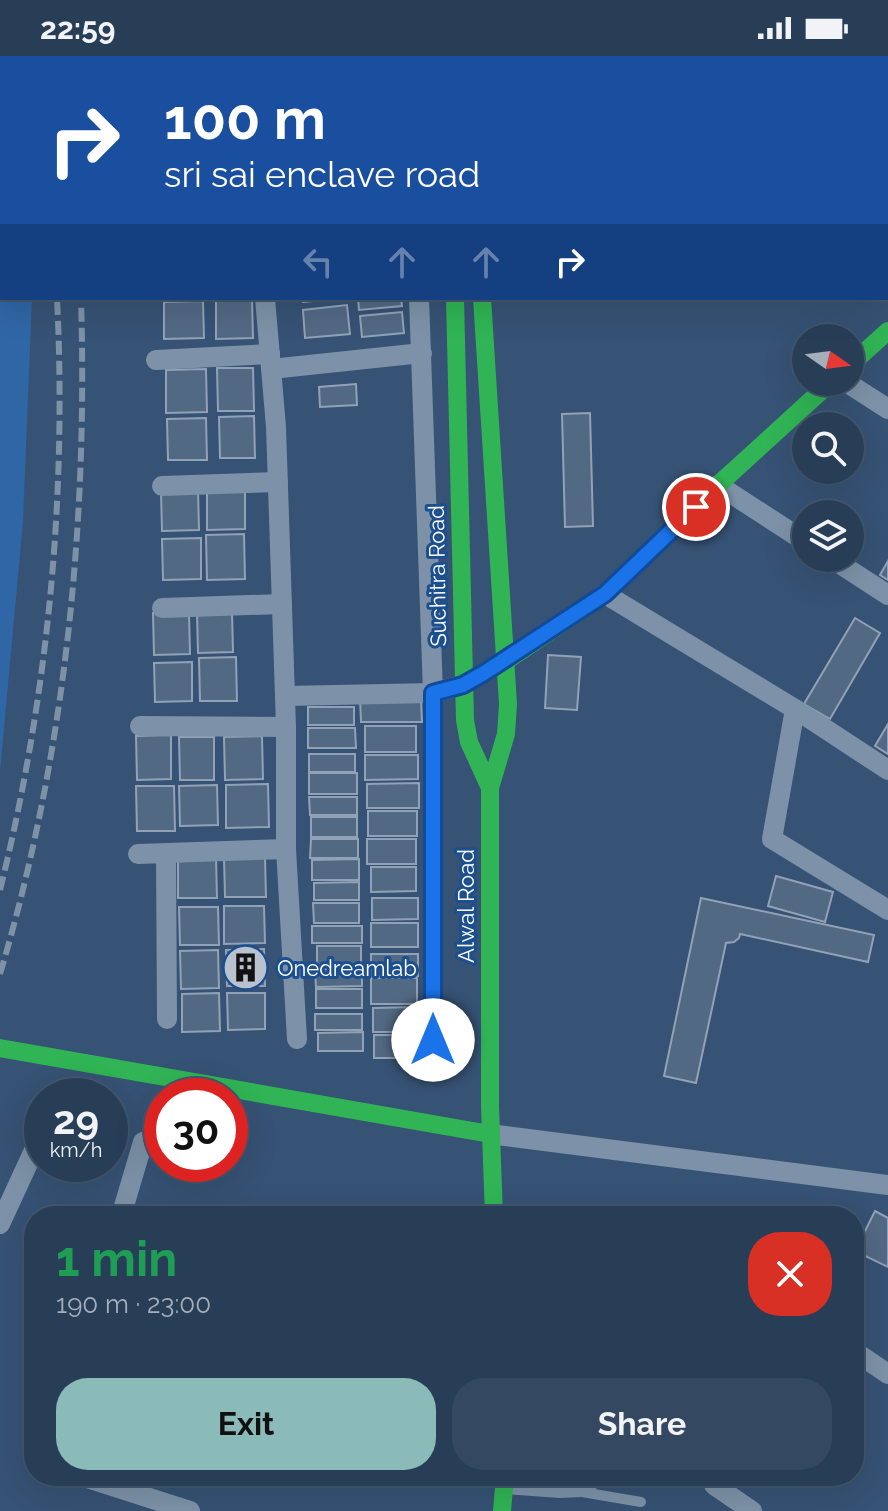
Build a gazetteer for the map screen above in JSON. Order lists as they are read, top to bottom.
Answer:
{
  "streets": {
    "main road": ["Suchitra Road", "Alwal Road"]
  },
  "crossings": [
    ["Suchitra Road", "Alwal Road"]
  ],
  "places": {
    "building": ["Onedreamlab"]
  },
  "north": "right",
  "page": {
    "status": "22:59",
    "turn": ["100 m", "sri sai enclave road"],
    "speed": "29 km/h",
    "limit": "30",
    "heading": ["1 min", "190 m · 23:00"],
    "buttons": ["Exit", "Share"]
  }
}
